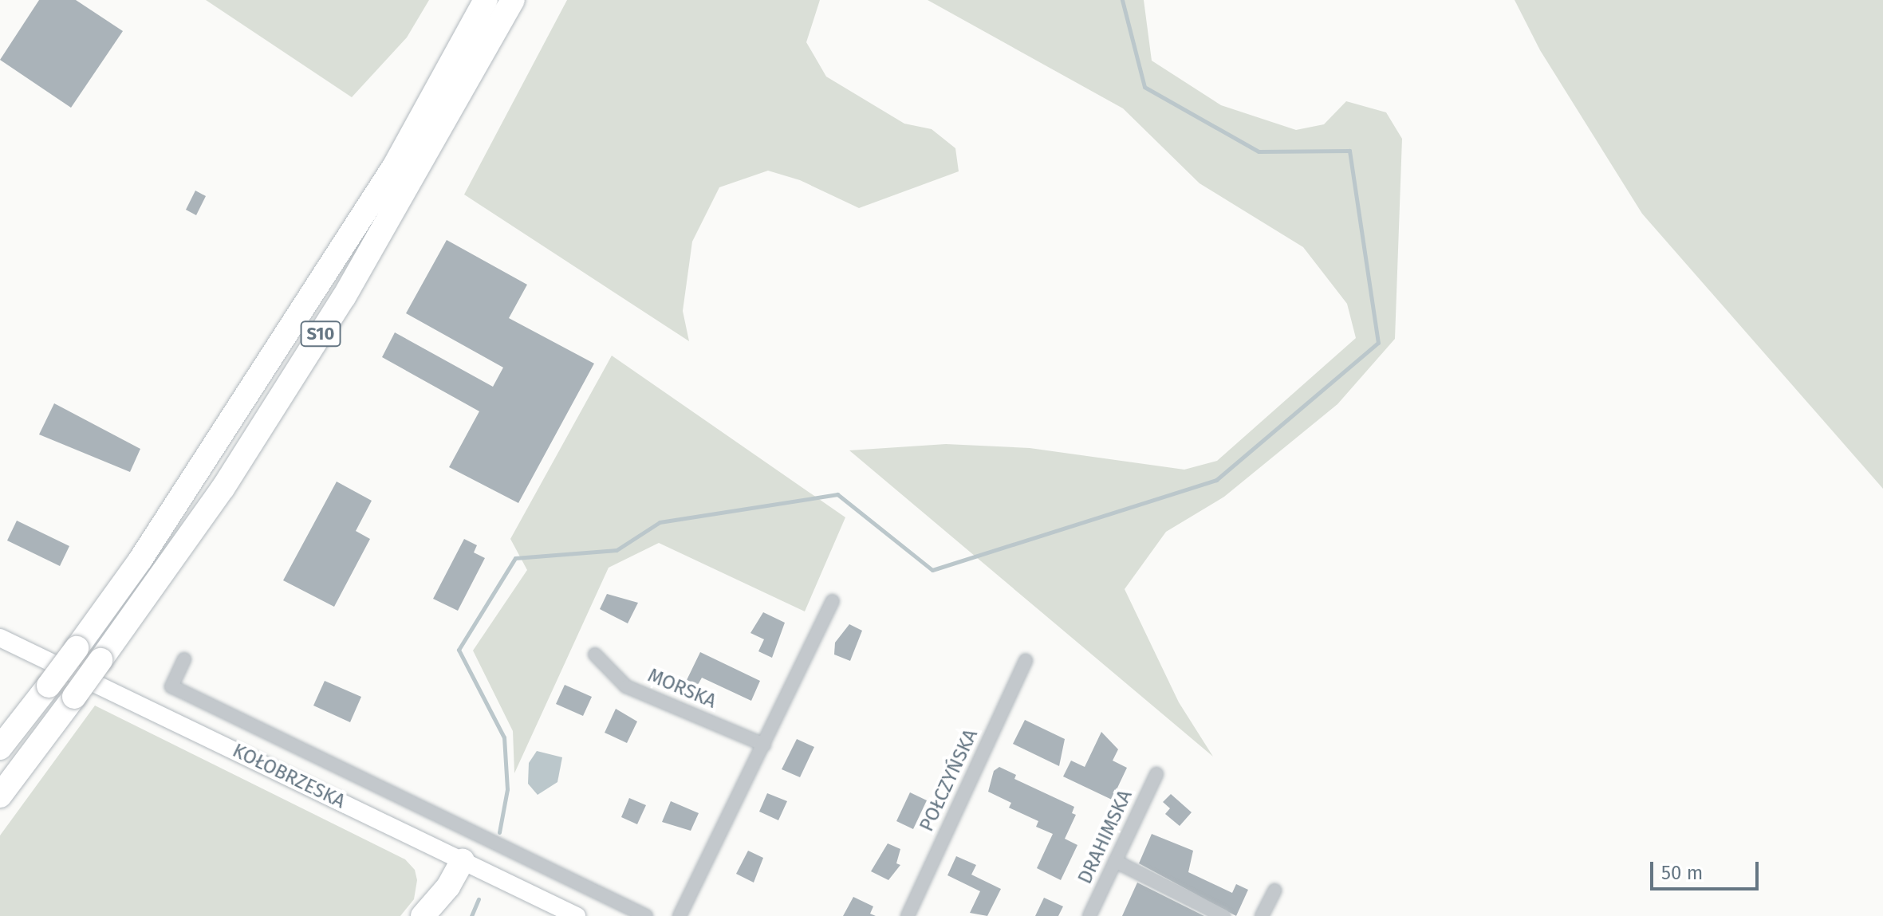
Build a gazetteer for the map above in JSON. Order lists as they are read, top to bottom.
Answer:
{
  "streets": {
    "highway": ["S10"],
    "main road": ["KOŁOBRZESKA"],
    "street": ["MORSKA", "POŁCZYŃSKA", "DRAHIMSKA"]
  },
  "scale_bar": "50 m"
}
